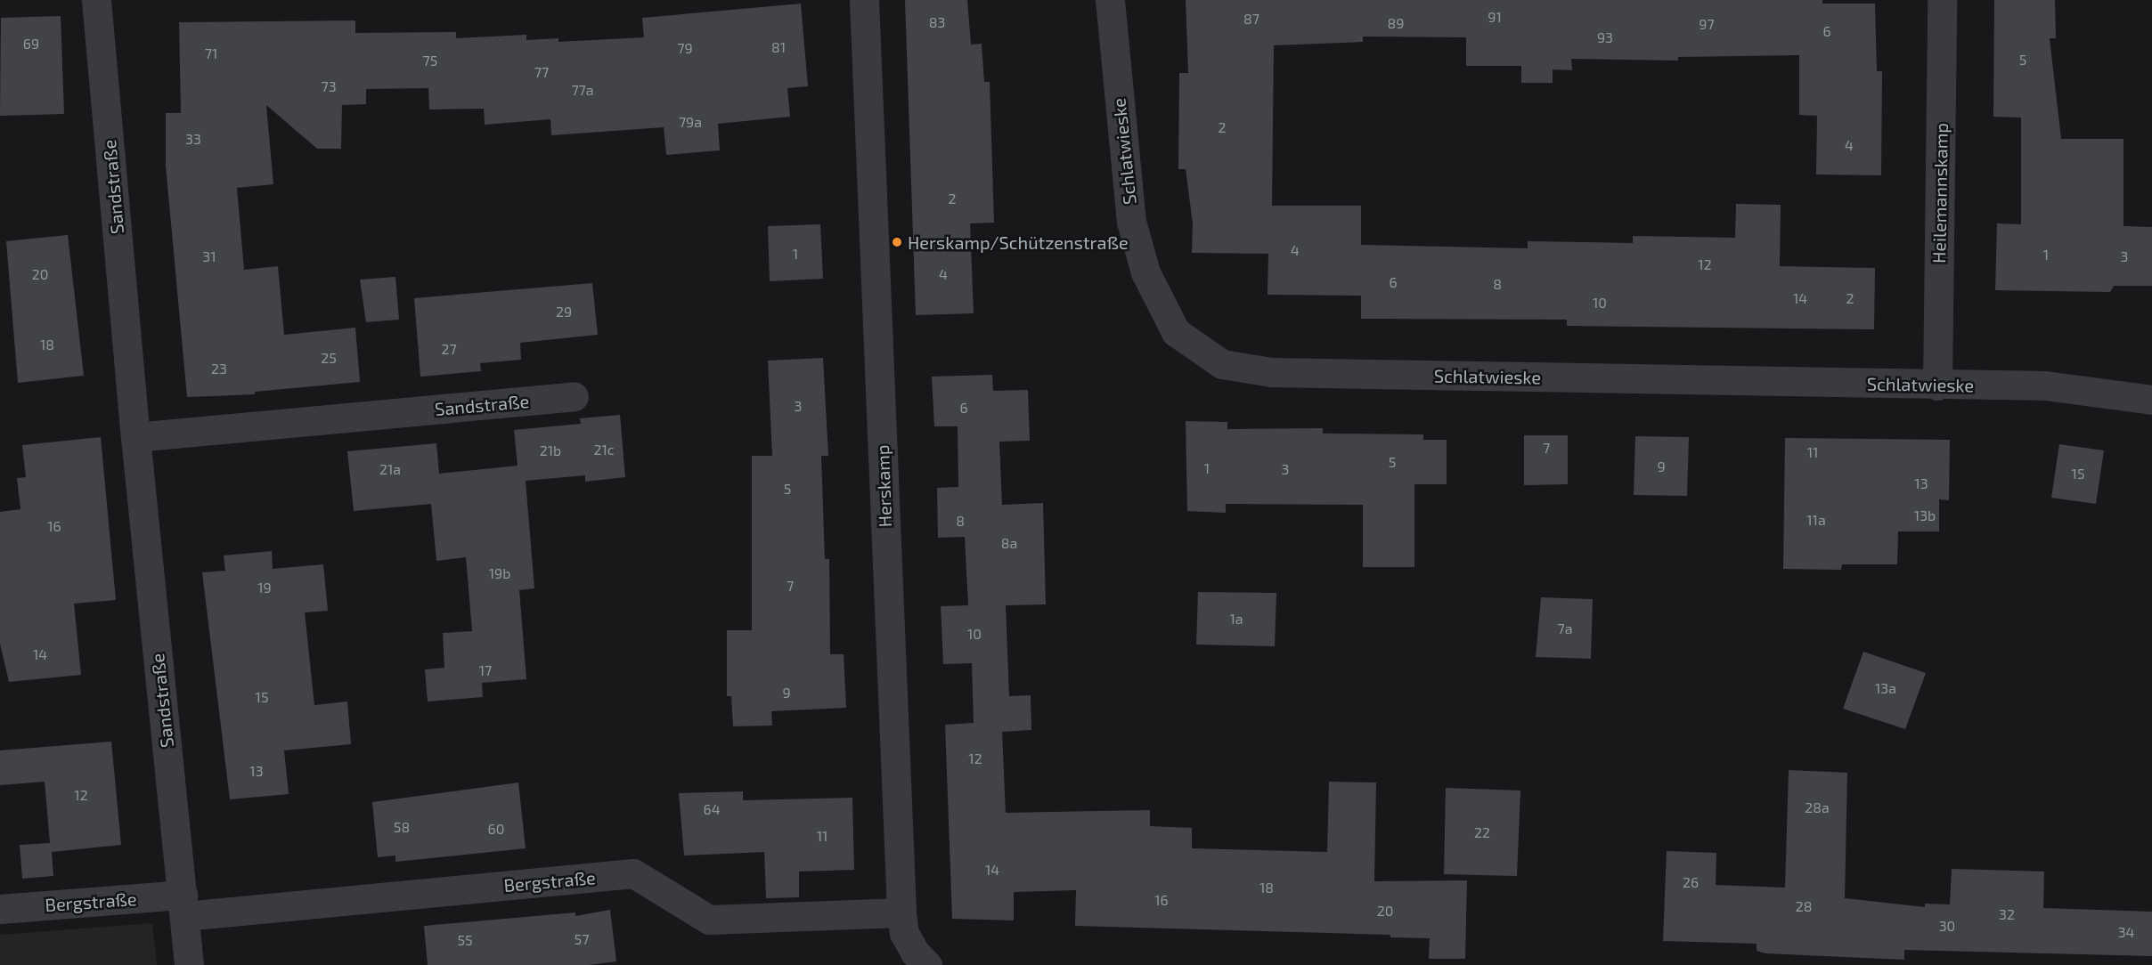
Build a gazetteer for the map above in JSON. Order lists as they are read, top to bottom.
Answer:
{
  "streets": {
    "street": [
      "Schlatwieske",
      "Sandstraße",
      "Heilemannskamp",
      "Herskamp",
      "Bergstraße"
    ]
  },
  "crossings": [
    ["Schlatwieske", "Heilemannskamp"],
    ["Sandstraße", "Bergstraße"],
    ["Herskamp", "Bergstraße"]
  ],
  "places": ["Herskamp/Schützenstraße"],
  "house_numbers": [
    "91",
    "87",
    "83",
    "89",
    "97",
    "6",
    "93",
    "69",
    "81",
    "79",
    "71",
    "5",
    "75",
    "77",
    "73",
    "77a",
    "79a",
    "2",
    "33",
    "4",
    "2",
    "4",
    "1",
    "1",
    "31",
    "3",
    "12",
    "20",
    "4",
    "6",
    "8",
    "14",
    "2",
    "10",
    "29",
    "18",
    "27",
    "25",
    "23",
    "3",
    "6",
    "7",
    "21c",
    "21b",
    "11",
    "5",
    "9",
    "1",
    "21a",
    "3",
    "15",
    "13",
    "5",
    "13b",
    "11a",
    "8",
    "16",
    "8a",
    "19b",
    "7",
    "19",
    "1a",
    "7a",
    "10",
    "14",
    "17",
    "13a",
    "9",
    "15",
    "12",
    "13",
    "12",
    "28a",
    "64",
    "58",
    "60",
    "22",
    "11",
    "14",
    "26",
    "18",
    "16",
    "28",
    "20",
    "32",
    "30",
    "34",
    "57",
    "55"
  ]
}
